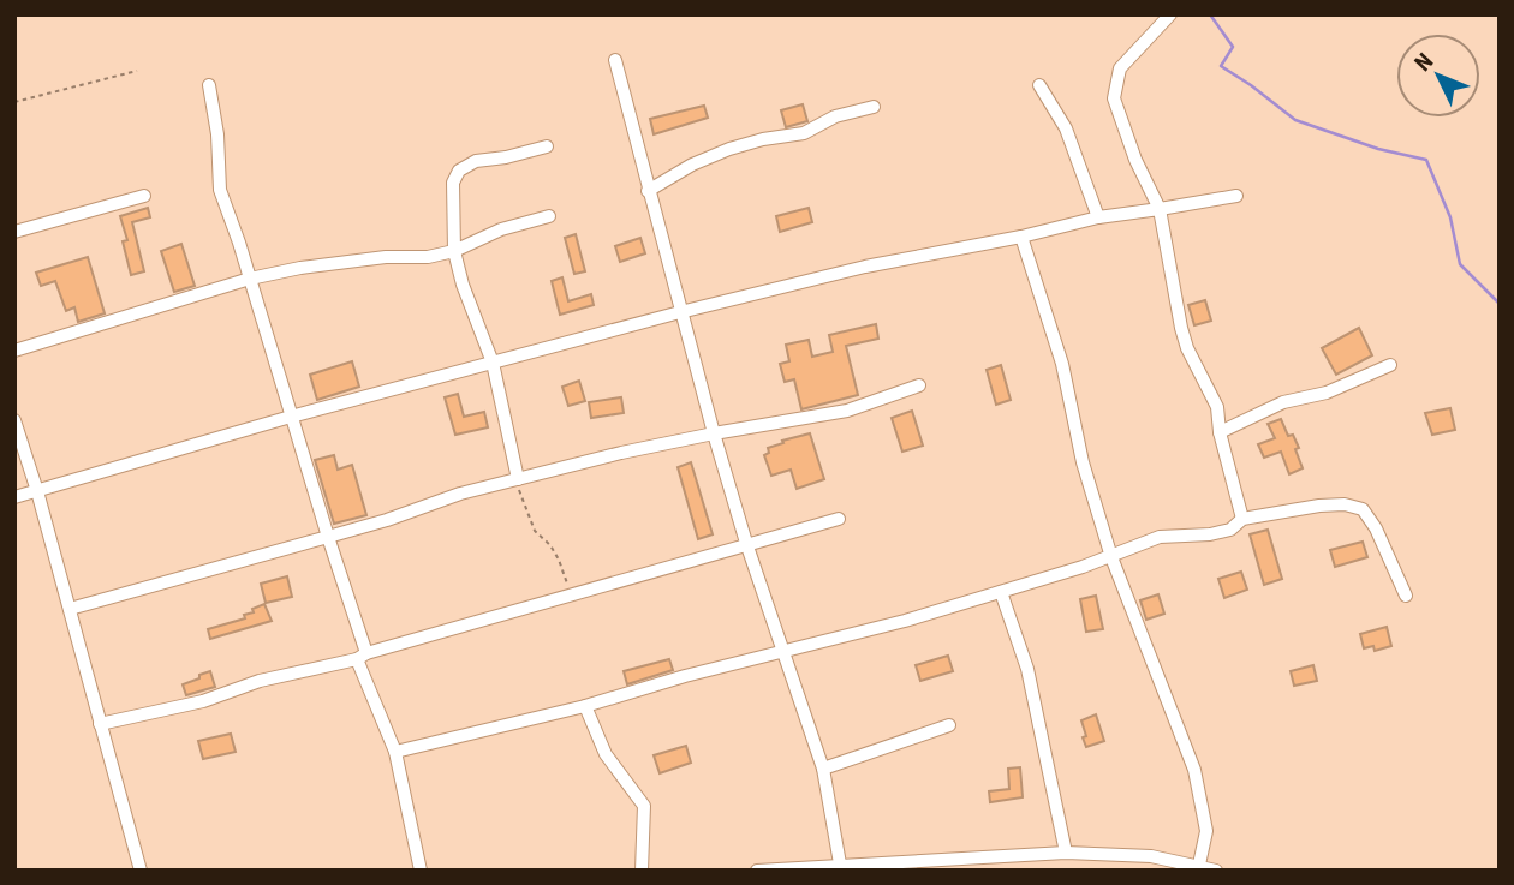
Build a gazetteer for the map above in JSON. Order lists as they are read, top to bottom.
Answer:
{
  "north": "top left"
}
